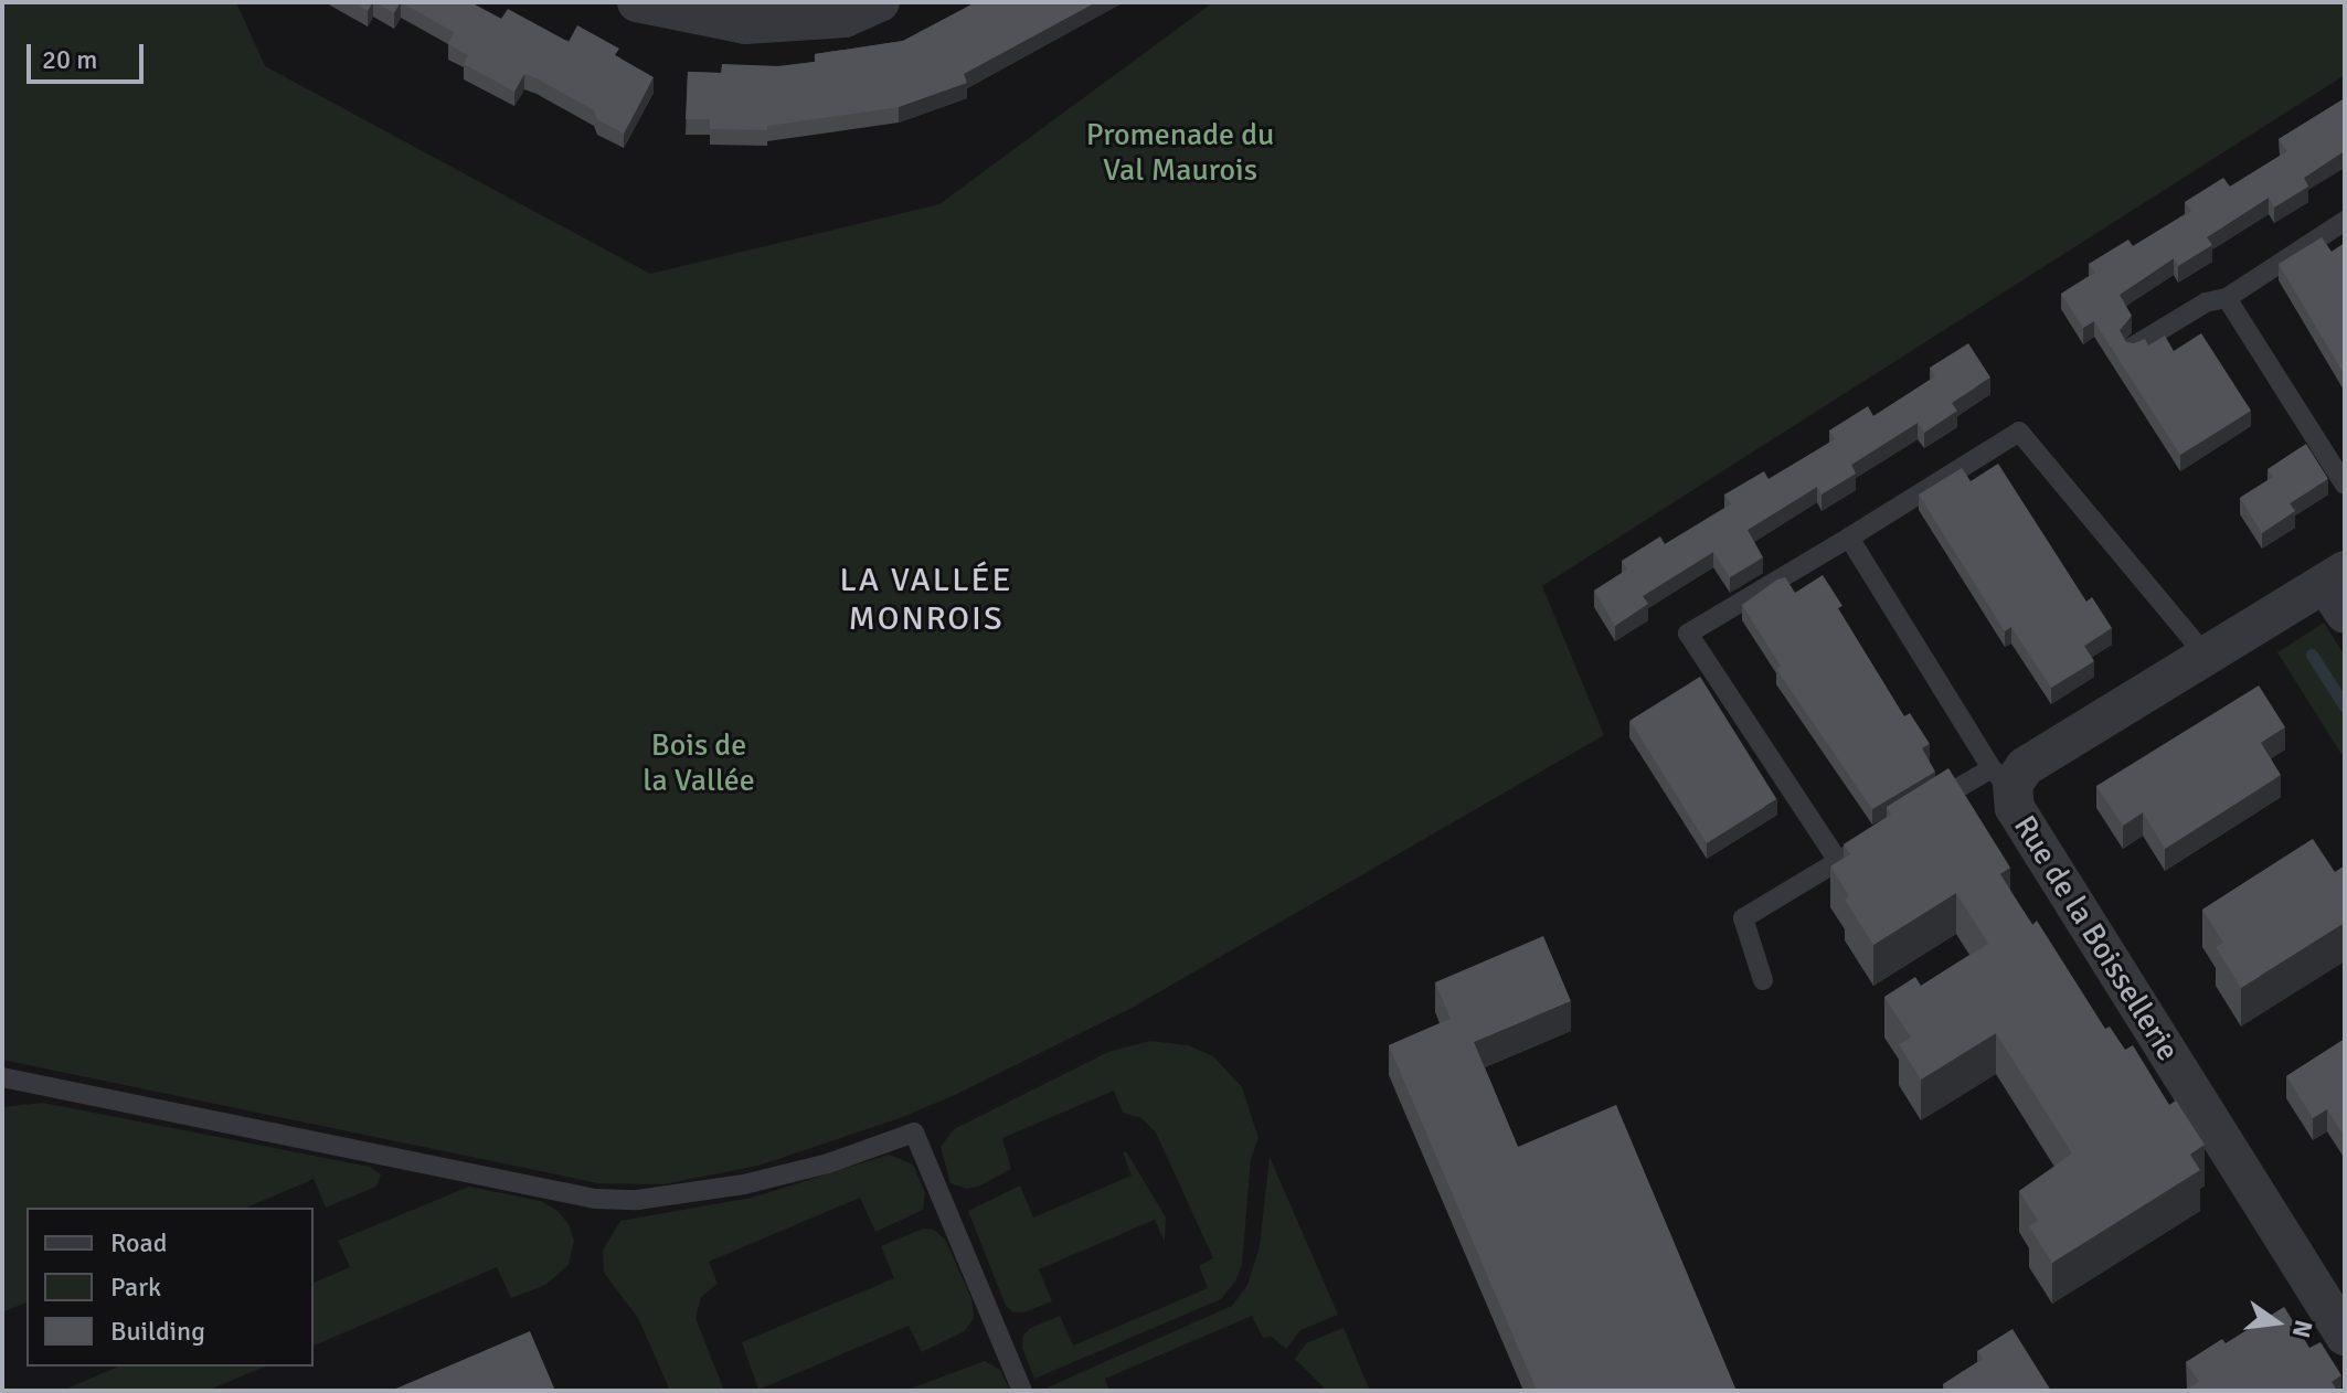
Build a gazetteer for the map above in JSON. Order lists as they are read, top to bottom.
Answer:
{
  "streets": {
    "street": ["Rue de la Boissellerie"]
  },
  "districts": ["LA VALLÉE MONROIS"],
  "parks": ["Promenade du Val Maurois", "Bois de la Vallée"],
  "legend": ["Road", "Park", "Building"],
  "scale_bar": "20 m",
  "north": "right"
}
